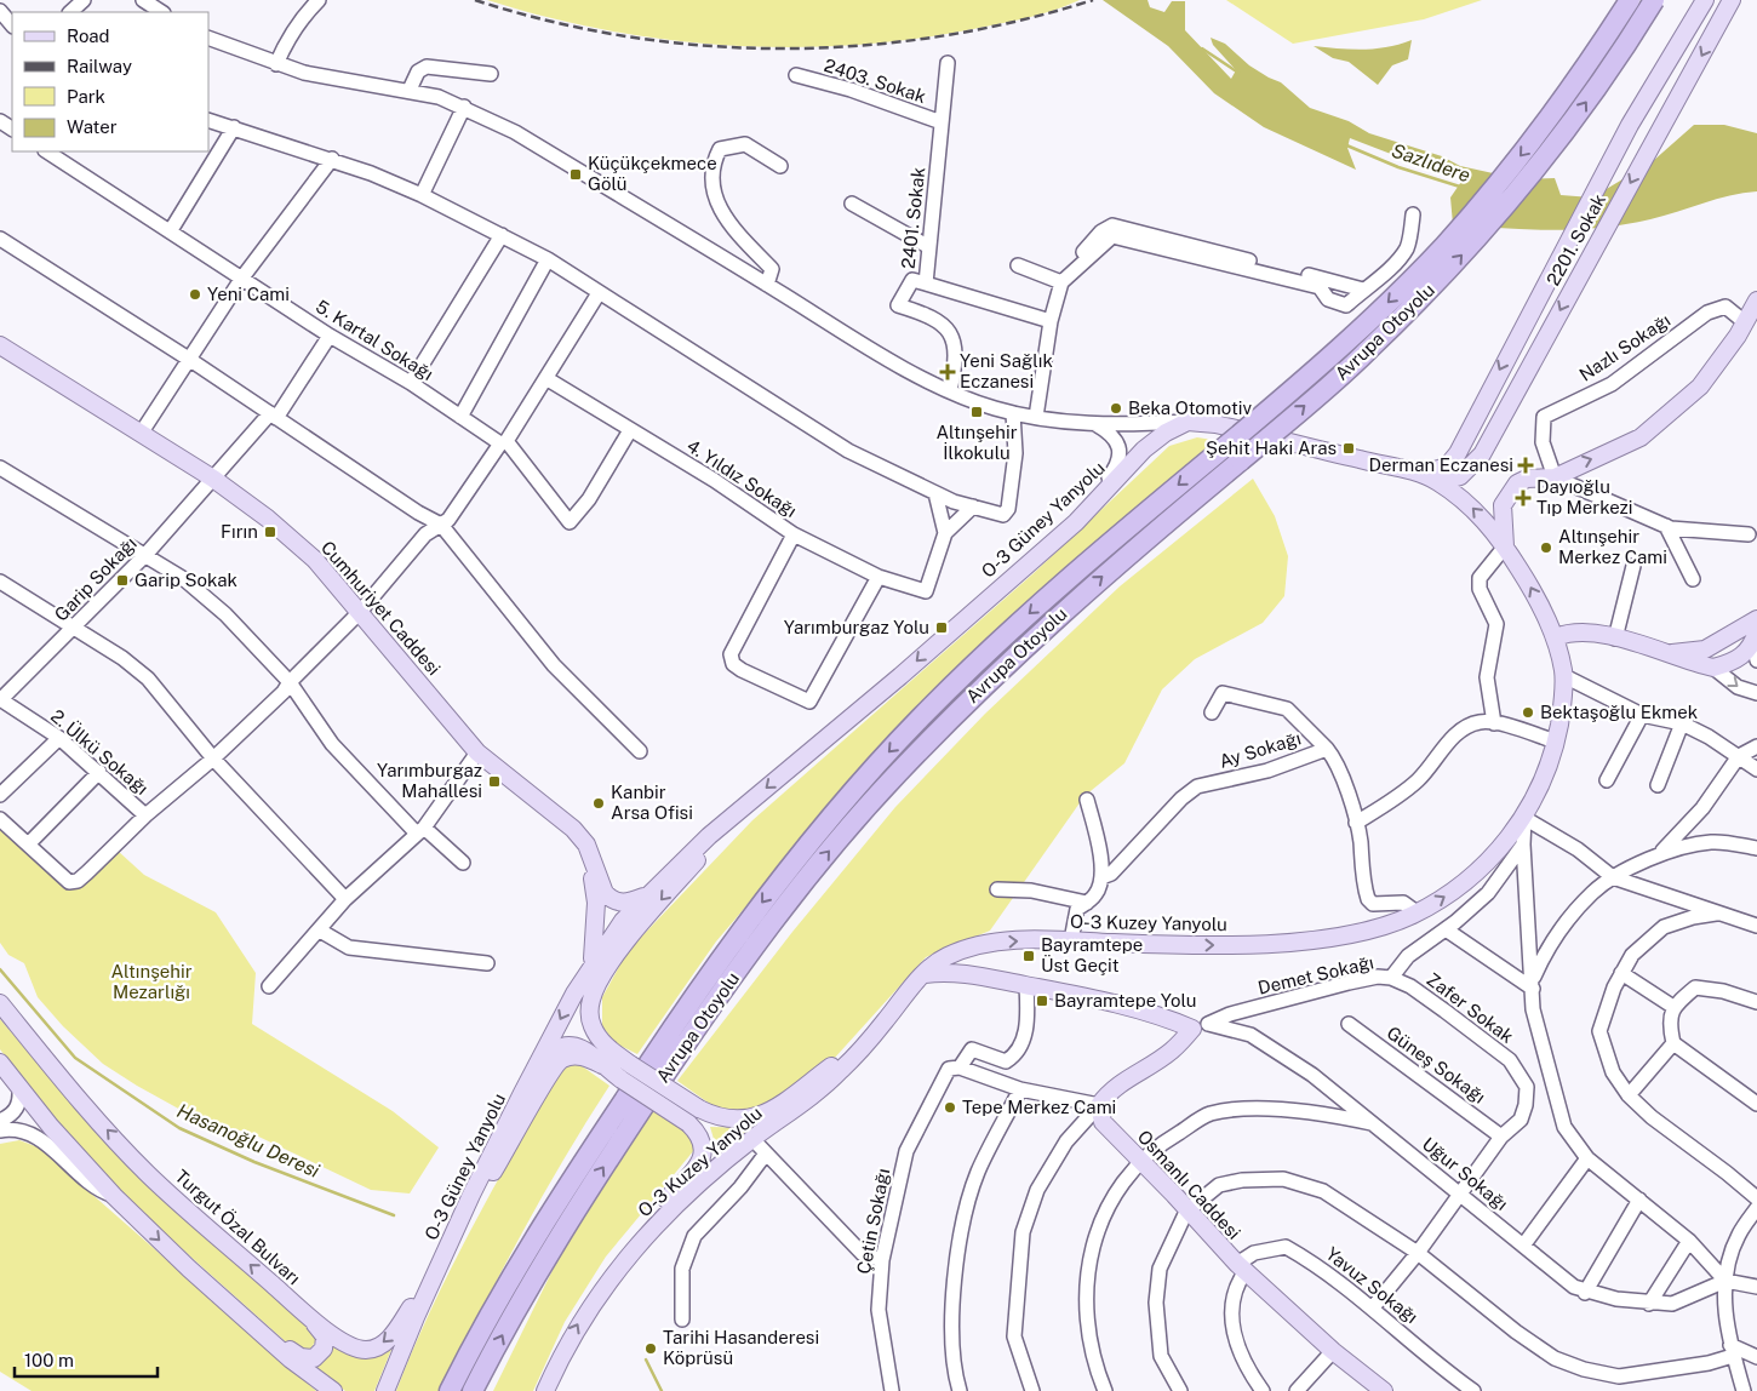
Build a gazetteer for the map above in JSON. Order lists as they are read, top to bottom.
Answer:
{
  "streets": {
    "highway": ["Avrupa Otoyolu"],
    "main road": [
      "2201. Sokak",
      "O-3 Güney Yanyolu",
      "Cumhuriyet Caddesi",
      "O-3 Kuzey Yanyolu",
      "Osmanlı Caddesi",
      "Turgut Özal Bulvarı"
    ],
    "street": [
      "2403. Sokak",
      "2401. Sokak",
      "5. Kartal Sokağı",
      "Nazlı Sokağı",
      "4. Yıldız Sokağı",
      "Garip Sokağı",
      "Ay Sokağı",
      "2. Ülkü Sokağı",
      "Demet Sokağı",
      "Zafer Sokak",
      "Güneş Sokağı",
      "Uğur Sokağı",
      "Çetin Sokağı",
      "Yavuz Sokağı"
    ]
  },
  "crossings": [
    ["2403. Sokak", "2401. Sokak"],
    ["2201. Sokak", "O-3 Kuzey Yanyolu"],
    ["5. Kartal Sokağı", "4. Yıldız Sokağı"],
    ["5. Kartal Sokağı", "Garip Sokağı"],
    ["O-3 Güney Yanyolu", "Cumhuriyet Caddesi"],
    ["O-3 Güney Yanyolu", "Turgut Özal Bulvarı"],
    ["Garip Sokağı", "Cumhuriyet Caddesi"],
    ["Garip Sokağı", "2. Ülkü Sokağı"],
    ["Ay Sokağı", "O-3 Kuzey Yanyolu"],
    ["Demet Sokağı", "Zafer Sokak"],
    ["Demet Sokağı", "Uğur Sokağı"],
    ["Zafer Sokak", "Güneş Sokağı"],
    ["Zafer Sokak", "Uğur Sokağı"],
    ["Zafer Sokak", "Yavuz Sokağı"],
    ["Osmanlı Caddesi", "Yavuz Sokağı"]
  ],
  "one_way": ["2201. Sokak", "O-3 Güney Yanyolu"],
  "water": ["Sazlıdere", "Hasanoğlu Deresi"],
  "parks": ["Altınşehir Mezarlığı"],
  "places": {
    "transit": [
      "Küçükçekmece Gölü",
      "Altınşehir İlkokulu",
      "Şehit Haki Aras",
      "Fırın",
      "Garip Sokak",
      "Yarımburgaz Yolu",
      "Yarımburgaz Mahallesi",
      "Bayramtepe Üst Geçit",
      "Bayramtepe Yolu"
    ],
    "other": [
      "Yeni Cami",
      "Beka Otomotiv",
      "Altınşehir Merkez Cami",
      "Bektaşoğlu Ekmek",
      "Kanbir Arsa Ofisi",
      "Tepe Merkez Cami",
      "Tarihi Hasanderesi Köprüsü"
    ],
    "health": ["Yeni Sağlık Eczanesi", "Derman Eczanesi", "Dayıoğlu Tıp Merkezi"]
  },
  "legend": [
    "Road",
    "Railway",
    "Park",
    "Water"
  ],
  "scale_bar": "100 m"
}
